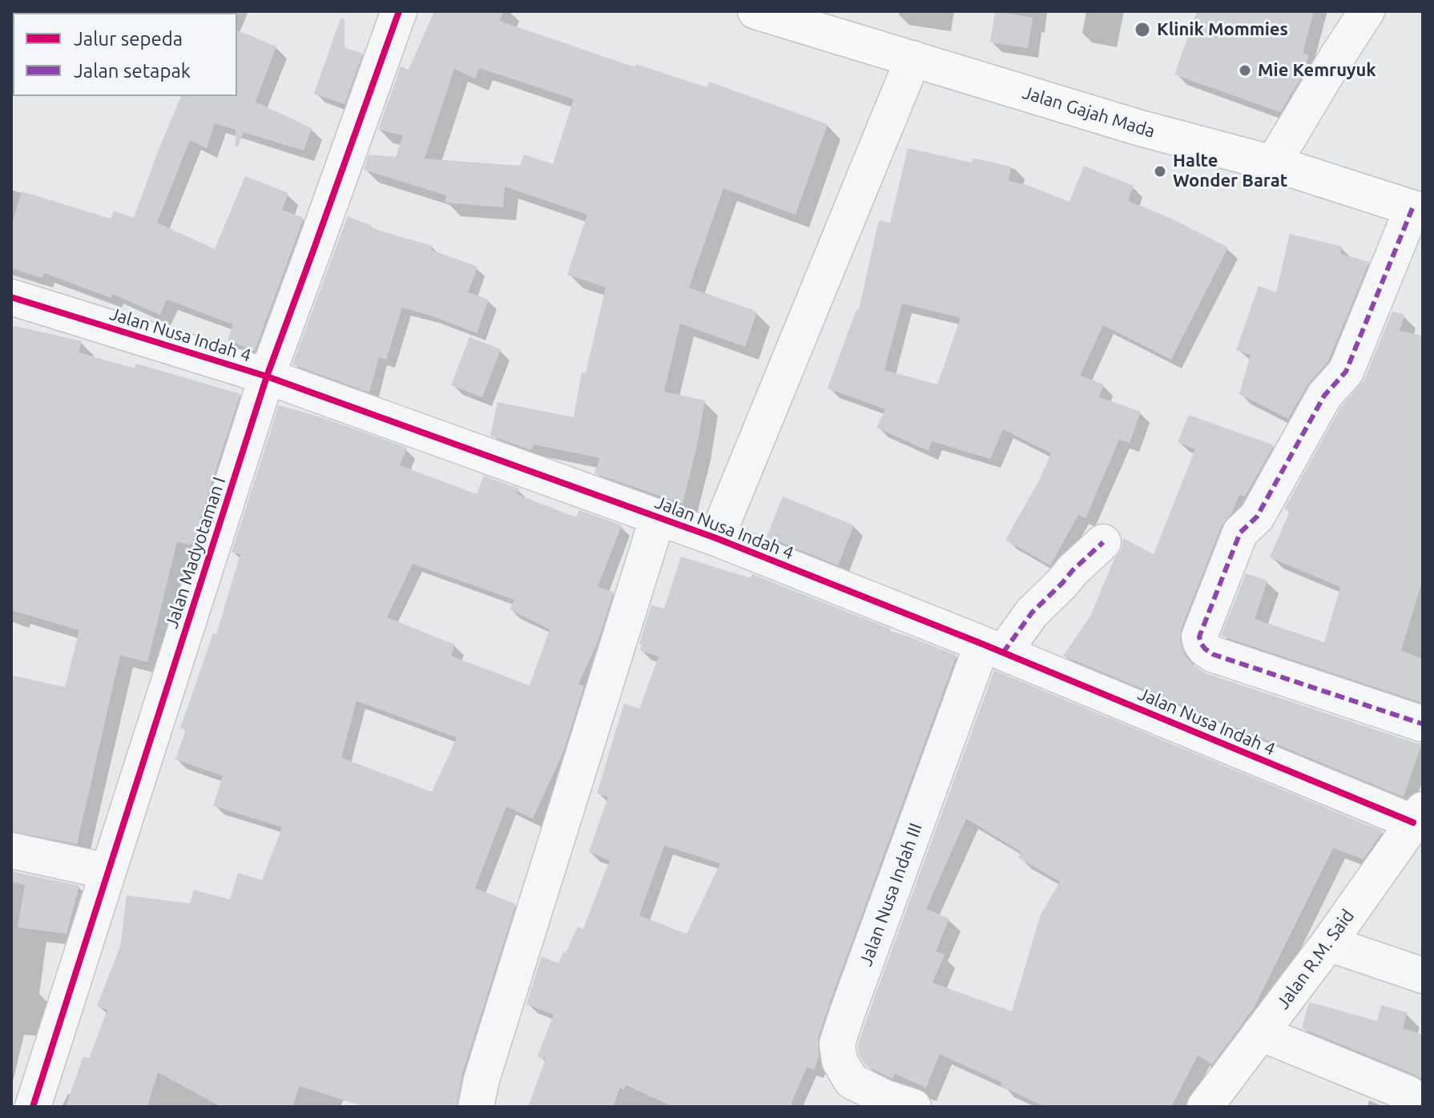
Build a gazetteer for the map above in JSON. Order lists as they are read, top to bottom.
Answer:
{
  "streets": {
    "main road": ["Jalan Gajah Mada", "Jalan R.M. Said"],
    "street": ["Jalan Nusa Indah 4", "Jalan Madyotaman I", "Jalan Nusa Indah III"]
  },
  "crossings": [
    ["Jalan Nusa Indah 4", "Jalan Madyotaman I"],
    ["Jalan Nusa Indah 4", "Jalan Nusa Indah III"],
    ["Jalan Nusa Indah 4", "Jalan R.M. Said"]
  ],
  "places": ["Klinik Mommies", "Mie Kemruyuk", "Halte Wonder Barat"],
  "legend": ["Jalur sepeda", "Jalan setapak"]
}
